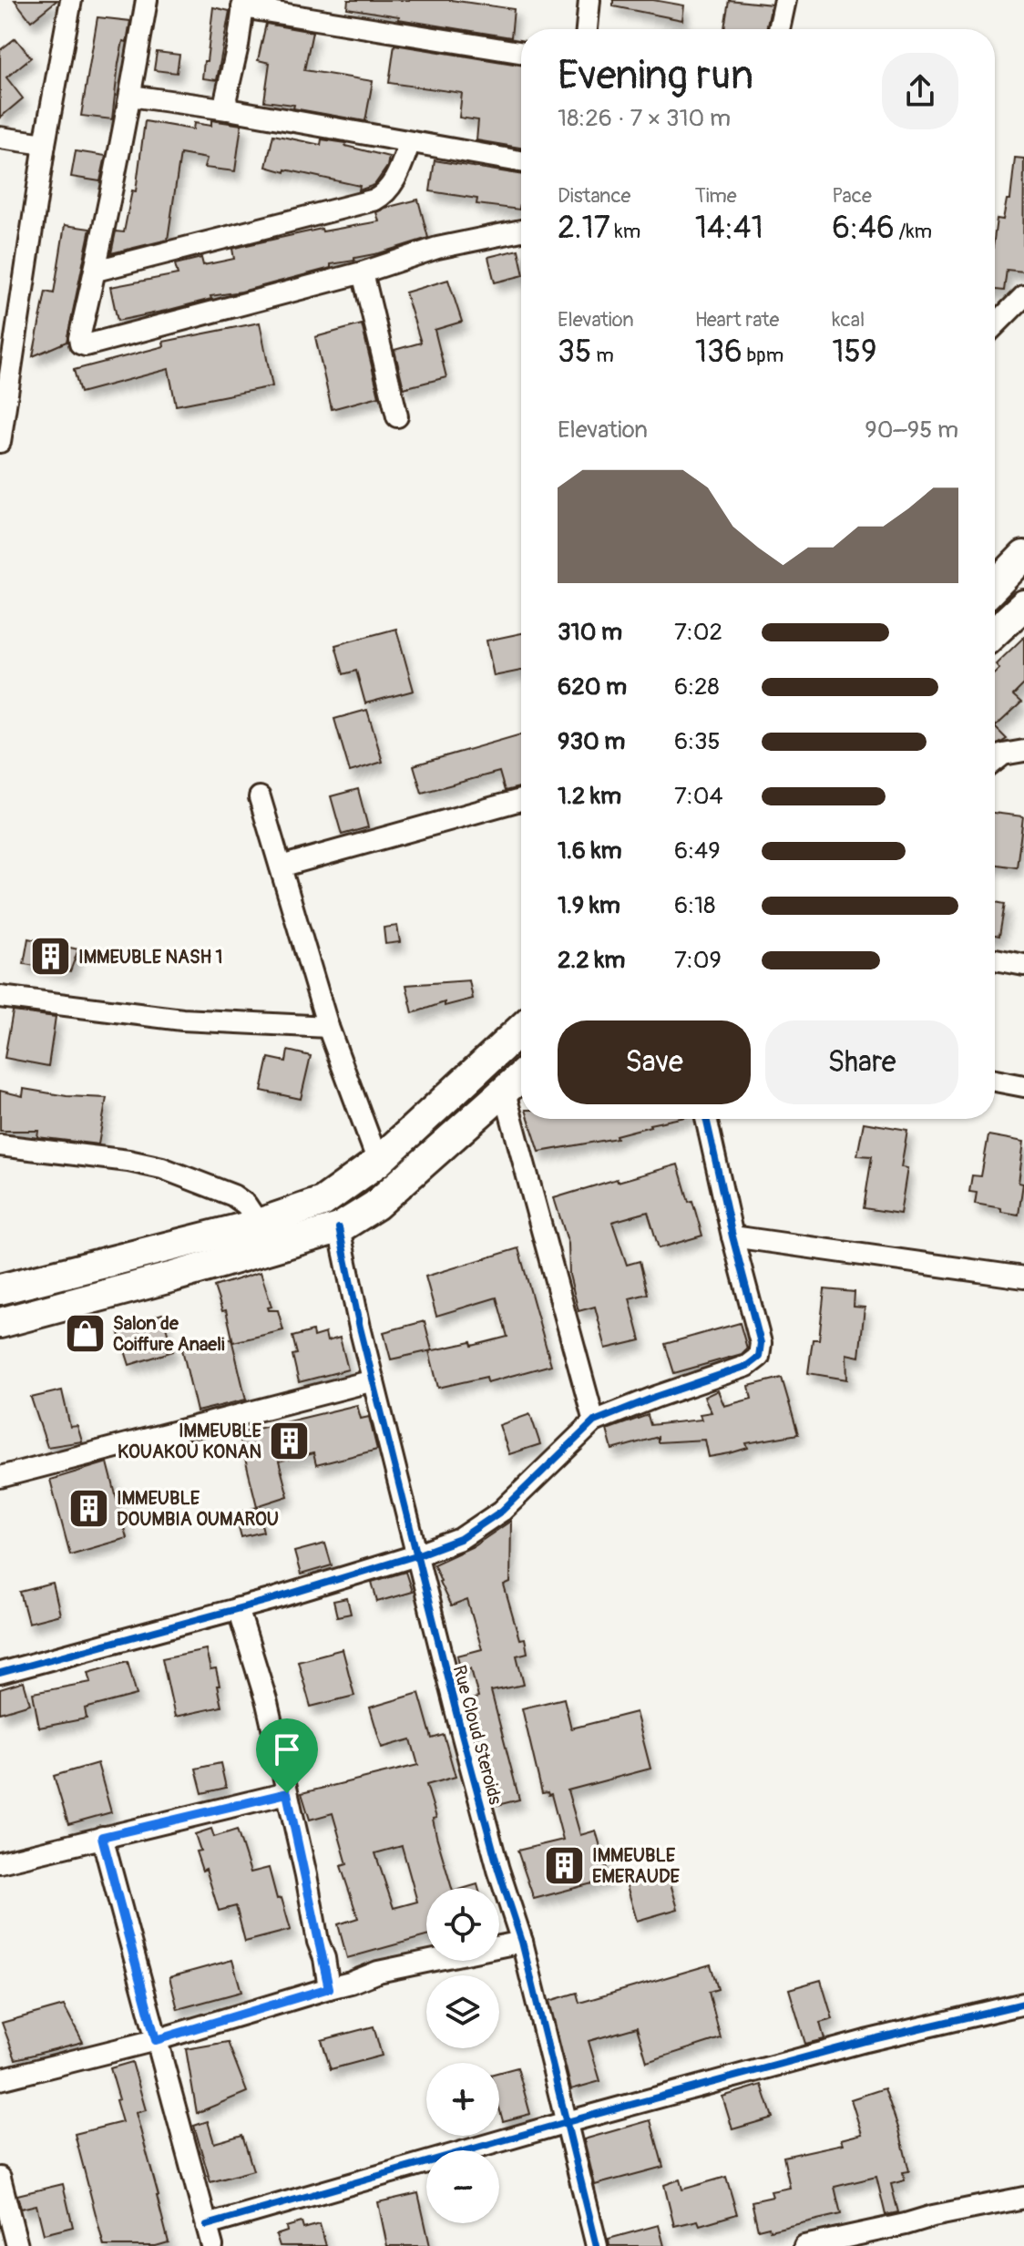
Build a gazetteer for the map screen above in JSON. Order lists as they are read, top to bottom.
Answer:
{
  "streets": {
    "street": ["Rue Cloud Steroids"]
  },
  "places": {
    "building": [
      "IMMEUBLE NASH 1",
      "IMMEUBLE KOUAKOU KONAN",
      "IMMEUBLE DOUMBIA OUMAROU",
      "IMMEUBLE EMERAUDE"
    ],
    "shop": ["Salon de Coiffure Anaeli"]
  },
  "page": {
    "heading": ["Evening run", "18:26 · 7 × 310 m"],
    "stats": [
      ["Distance", "2.17 km"],
      ["Time", "14:41"],
      ["Pace", "6:46 /km"],
      ["Elevation", "35 m"],
      ["Heart rate", "136 bpm"],
      ["kcal", "159"]
    ],
    "chart": ["Elevation", "90–95 m"],
    "list": [
      {
        "name": "310 m",
        "note": "7:02"
      },
      {
        "name": "620 m",
        "note": "6:28"
      },
      {
        "name": "930 m",
        "note": "6:35"
      },
      {
        "name": "1.2 km",
        "note": "7:04"
      },
      {
        "name": "1.6 km",
        "note": "6:49"
      },
      {
        "name": "1.9 km",
        "note": "6:18"
      },
      {
        "name": "2.2 km",
        "note": "7:09"
      }
    ],
    "buttons": ["Save", "Share"],
    "map_buttons": ["+", "−"]
  }
}
